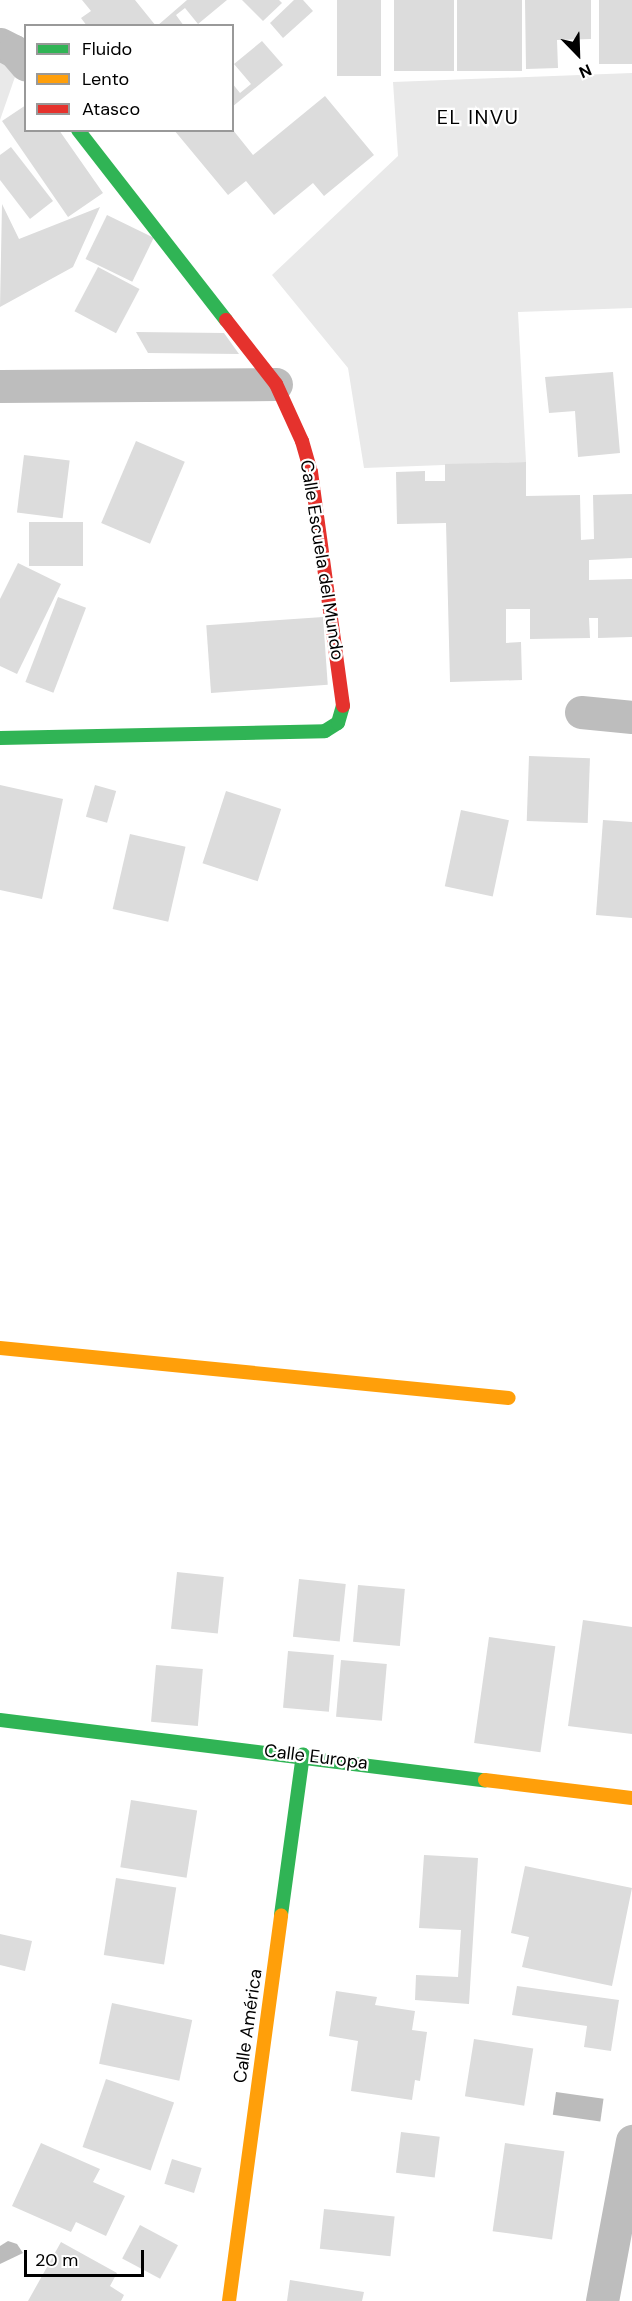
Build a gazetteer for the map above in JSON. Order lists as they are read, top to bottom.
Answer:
{
  "streets": {
    "street": ["Calle Escuela del Mundo", "Calle Europa", "Calle América"]
  },
  "crossings": [
    ["Calle Europa", "Calle América"]
  ],
  "districts": ["EL INVU"],
  "legend": ["Fluido", "Lento", "Atasco"],
  "scale_bar": "20 m",
  "north": "bottom right"
}
